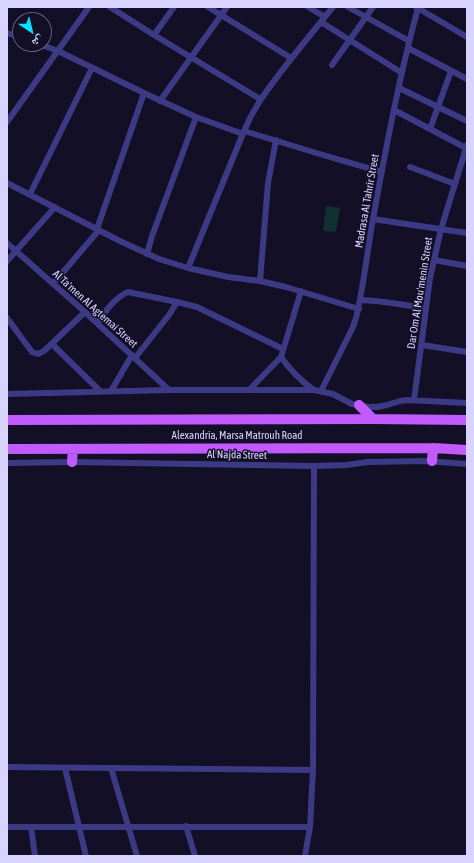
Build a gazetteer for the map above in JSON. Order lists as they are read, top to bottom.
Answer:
{
  "streets": {
    "main road": ["Alexandria, Marsa Matrouh Road"],
    "street": [
      "Madrasa Al Tahrir Street",
      "Dar Om Al Mou'menin Street",
      "Al Ta'men Al Agtemai Street",
      "Al Najda Street"
    ]
  },
  "north": "bottom right"
}
